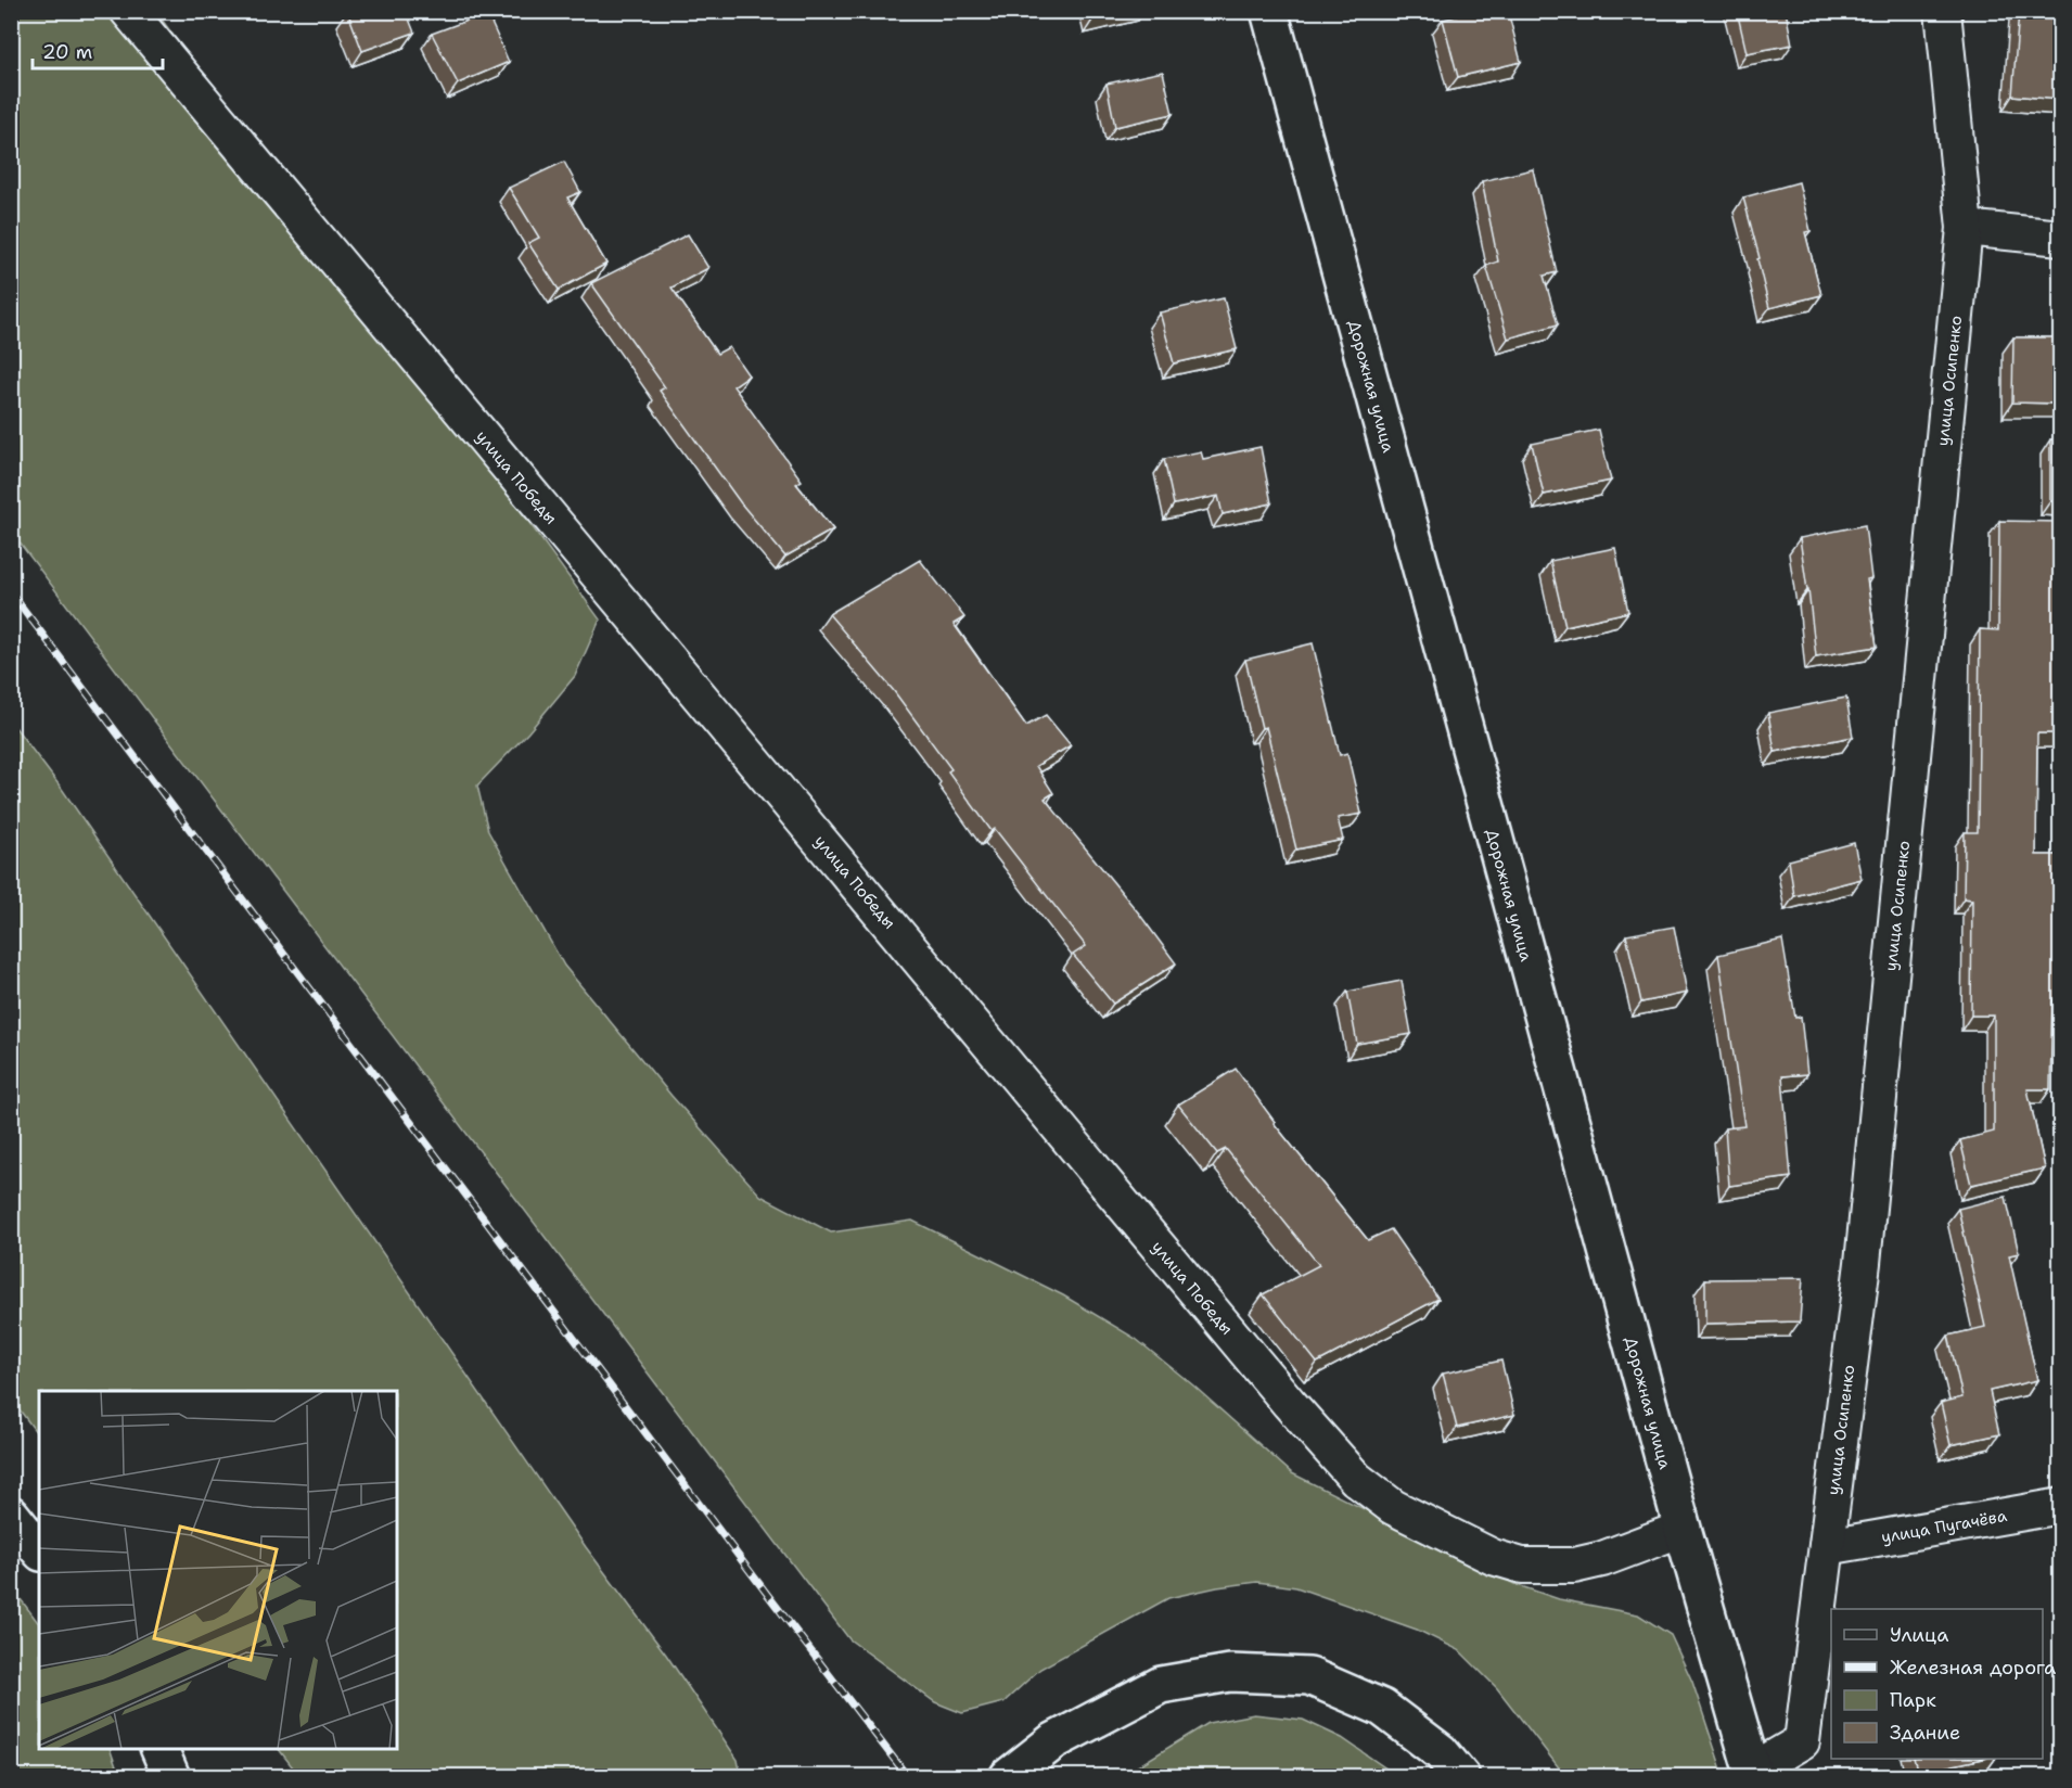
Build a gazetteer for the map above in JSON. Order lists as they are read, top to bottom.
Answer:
{
  "streets": {
    "main road": ["Дорожная улица"],
    "street": ["улица Осипенко", "улица Победы", "улица Пугачёва"]
  },
  "crossings": [
    ["улица Осипенко", "Дорожная улица"],
    ["улица Осипенко", "улица Пугачёва"],
    ["Дорожная улица", "улица Победы"]
  ],
  "legend": [
    "Улица",
    "Железная дорога",
    "Парк",
    "Здание"
  ],
  "scale_bar": "20 m"
}
